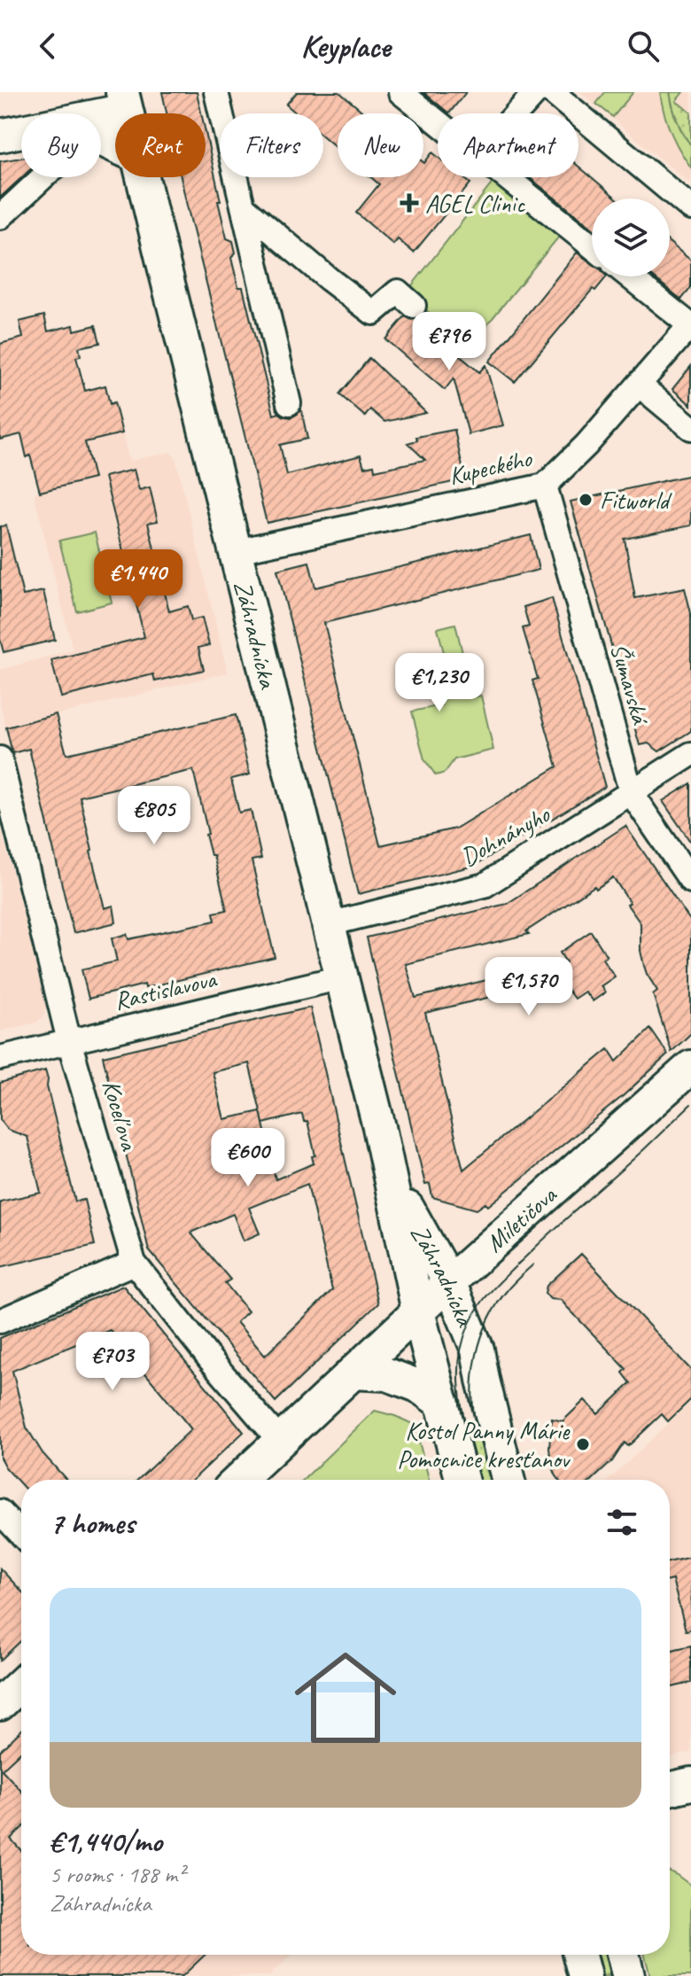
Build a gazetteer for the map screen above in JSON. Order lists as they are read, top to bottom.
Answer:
{
  "streets": {
    "street": [
      "Kupeckého",
      "Záhradnícka",
      "Šumavská",
      "Dohnányho",
      "Rastislavova",
      "Koceľova",
      "Miletičova"
    ]
  },
  "crossings": [
    ["Kupeckého", "Záhradnícka"],
    ["Kupeckého", "Šumavská"],
    ["Záhradnícka", "Dohnányho"],
    ["Záhradnícka", "Rastislavova"],
    ["Záhradnícka", "Miletičova"],
    ["Šumavská", "Dohnányho"],
    ["Rastislavova", "Koceľova"],
    ["Koceľova", "Miletičova"]
  ],
  "places": {
    "health": ["AGEL Clinic"],
    "other": ["Fitworld", "Kostol Panny Márie Pomocnice kresťanov"]
  },
  "page": {
    "header": "Keyplace",
    "chip": [
      "Buy",
      "Rent",
      "Filters",
      "New",
      "Apartment"
    ],
    "price": [
      "€796",
      "€1,440",
      "€1,230",
      "€805",
      "€1,570",
      "€600",
      "€703"
    ],
    "heading": "7 homes",
    "list": [
      {
        "name": "€1,440/mo",
        "note": "5 rooms · 188 m² · Záhradnícka"
      }
    ]
  }
}
